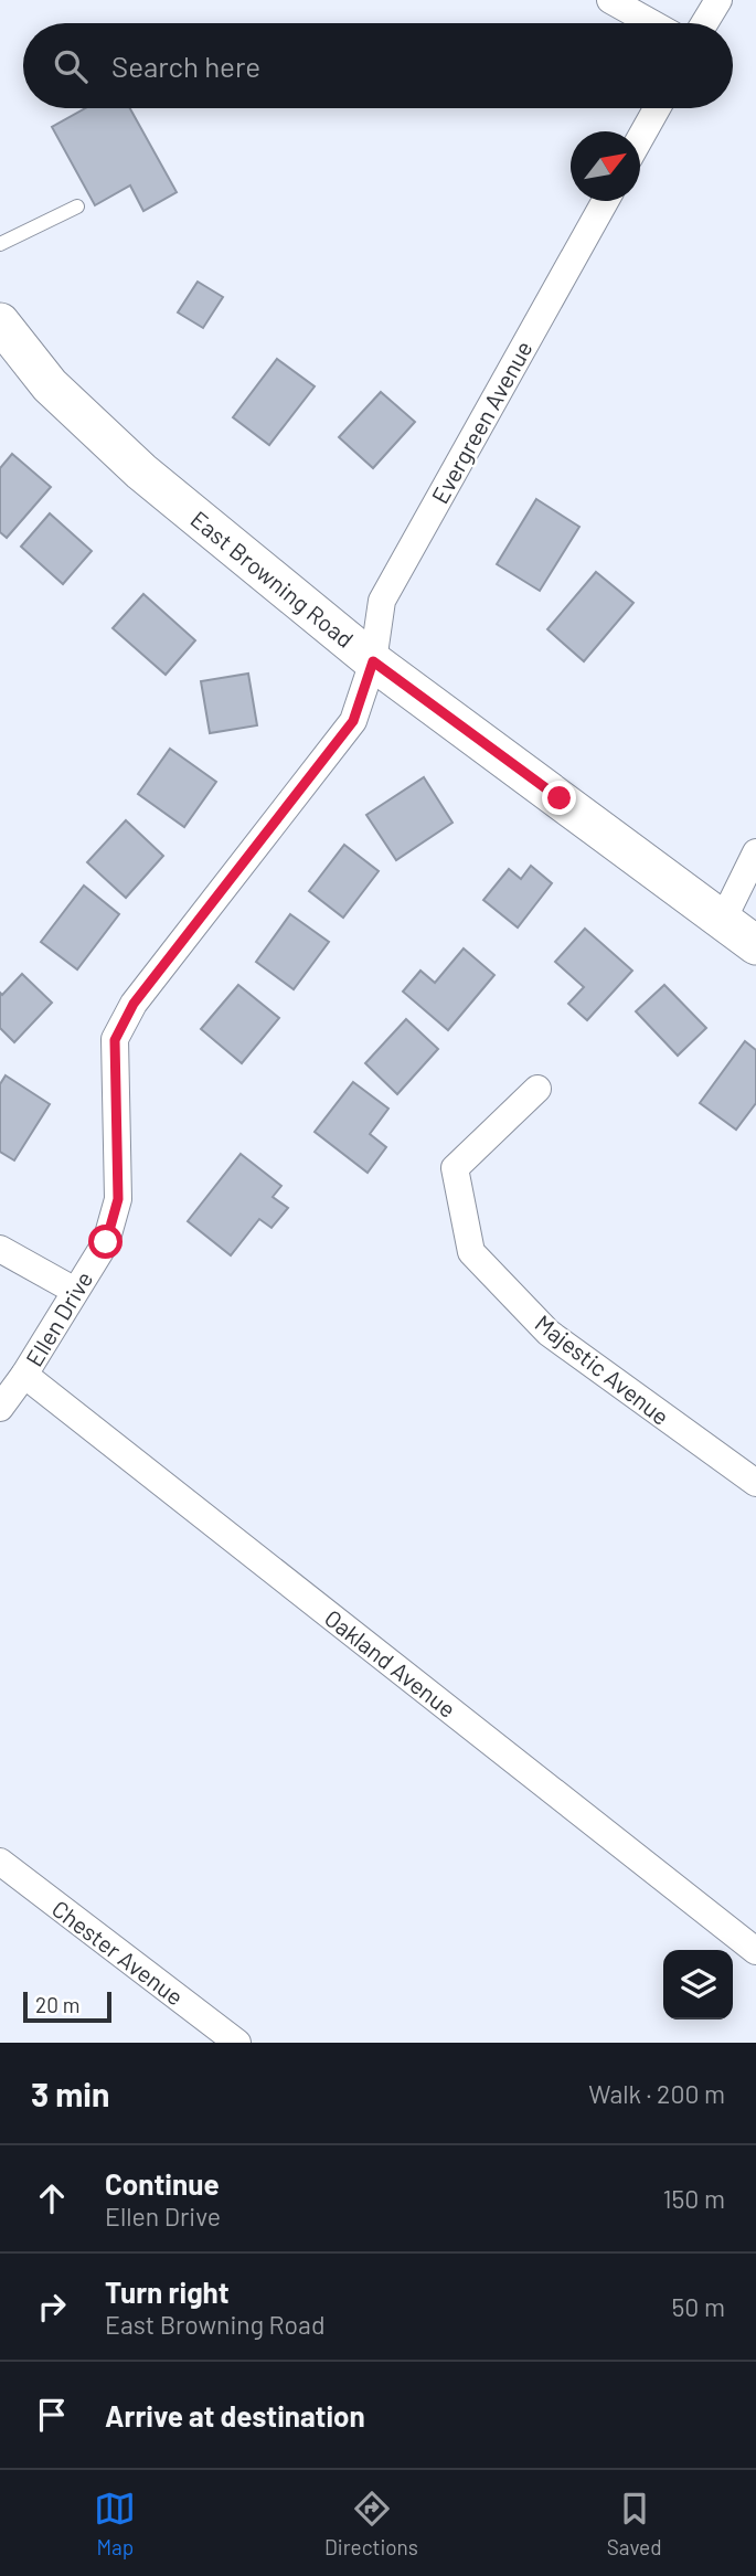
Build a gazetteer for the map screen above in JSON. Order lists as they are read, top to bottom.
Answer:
{
  "streets": {
    "main road": ["East Browning Road"],
    "street": [
      "Evergreen Avenue",
      "Ellen Drive",
      "Majestic Avenue",
      "Oakland Avenue",
      "Chester Avenue"
    ]
  },
  "crossings": [
    ["Evergreen Avenue", "East Browning Road"],
    ["Evergreen Avenue", "Ellen Drive"],
    ["East Browning Road", "Ellen Drive"],
    ["Ellen Drive", "Oakland Avenue"]
  ],
  "scale_bar": "20 m",
  "north": "top right",
  "page": {
    "search": "Search here",
    "scale": "20 m",
    "heading": ["3 min", "Walk · 200 m"],
    "list": [
      ["Continue", "Ellen Drive", "150 m"],
      ["Turn right", "East Browning Road", "50 m"],
      "Arrive at destination"
    ],
    "nav": ["Map", "Directions", "Saved"]
  }
}
